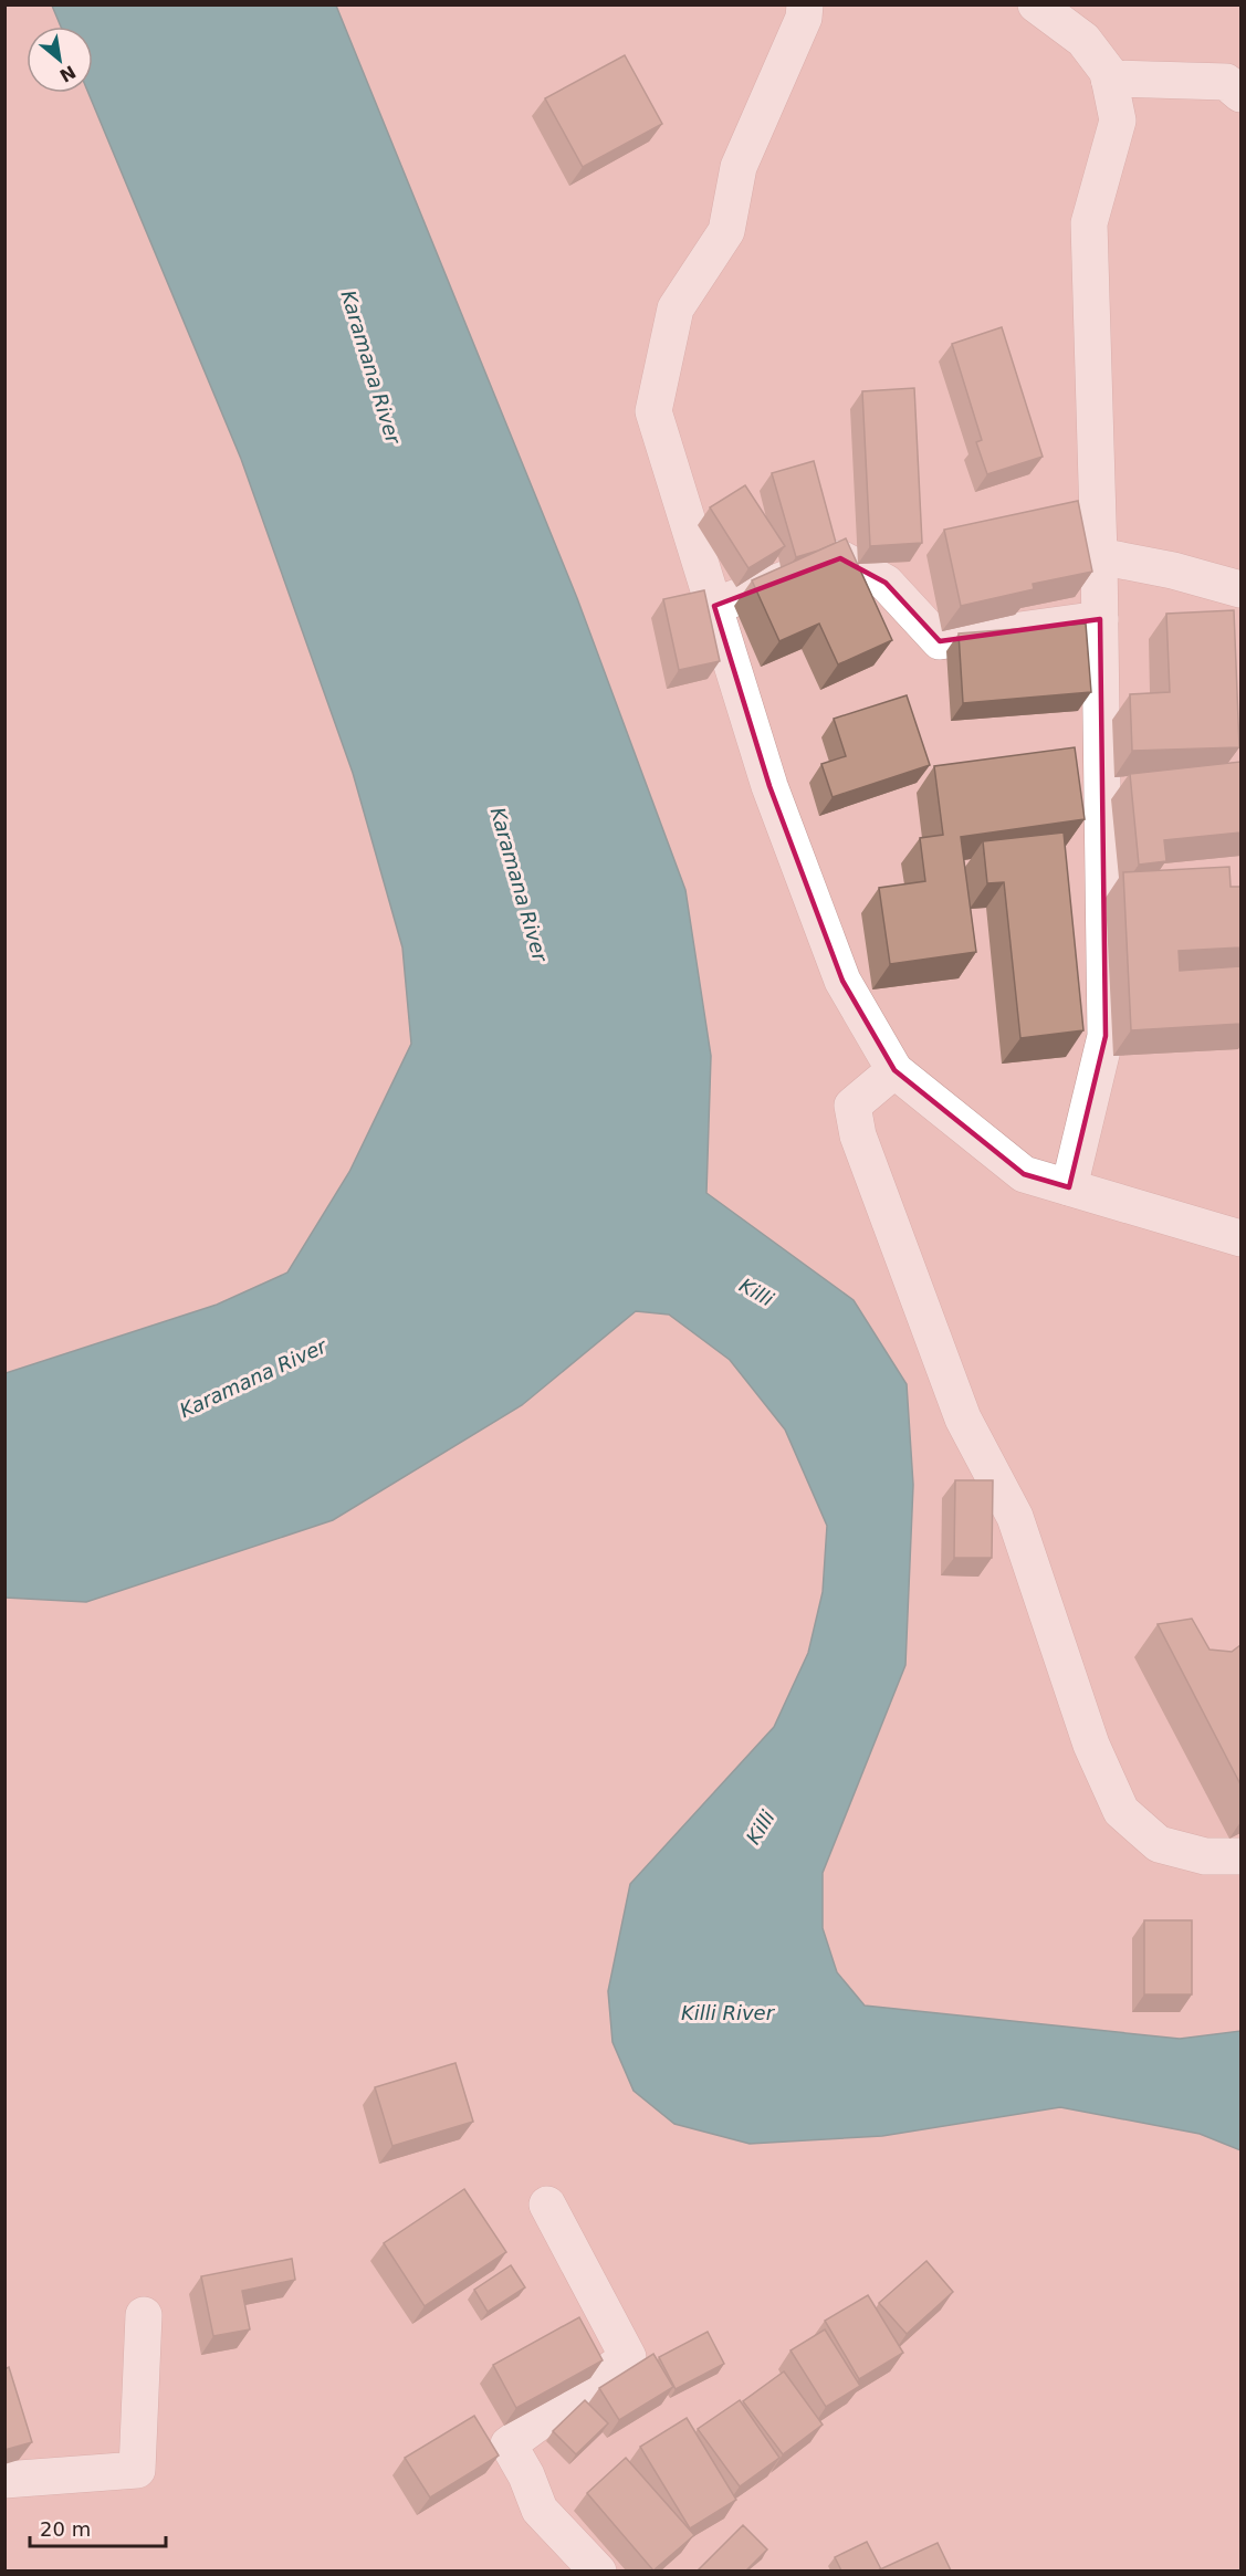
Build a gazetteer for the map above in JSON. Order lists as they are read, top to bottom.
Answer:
{
  "water": ["Karamana River", "Killi", "Killi River"],
  "scale_bar": "20 m",
  "north": "bottom right"
}
